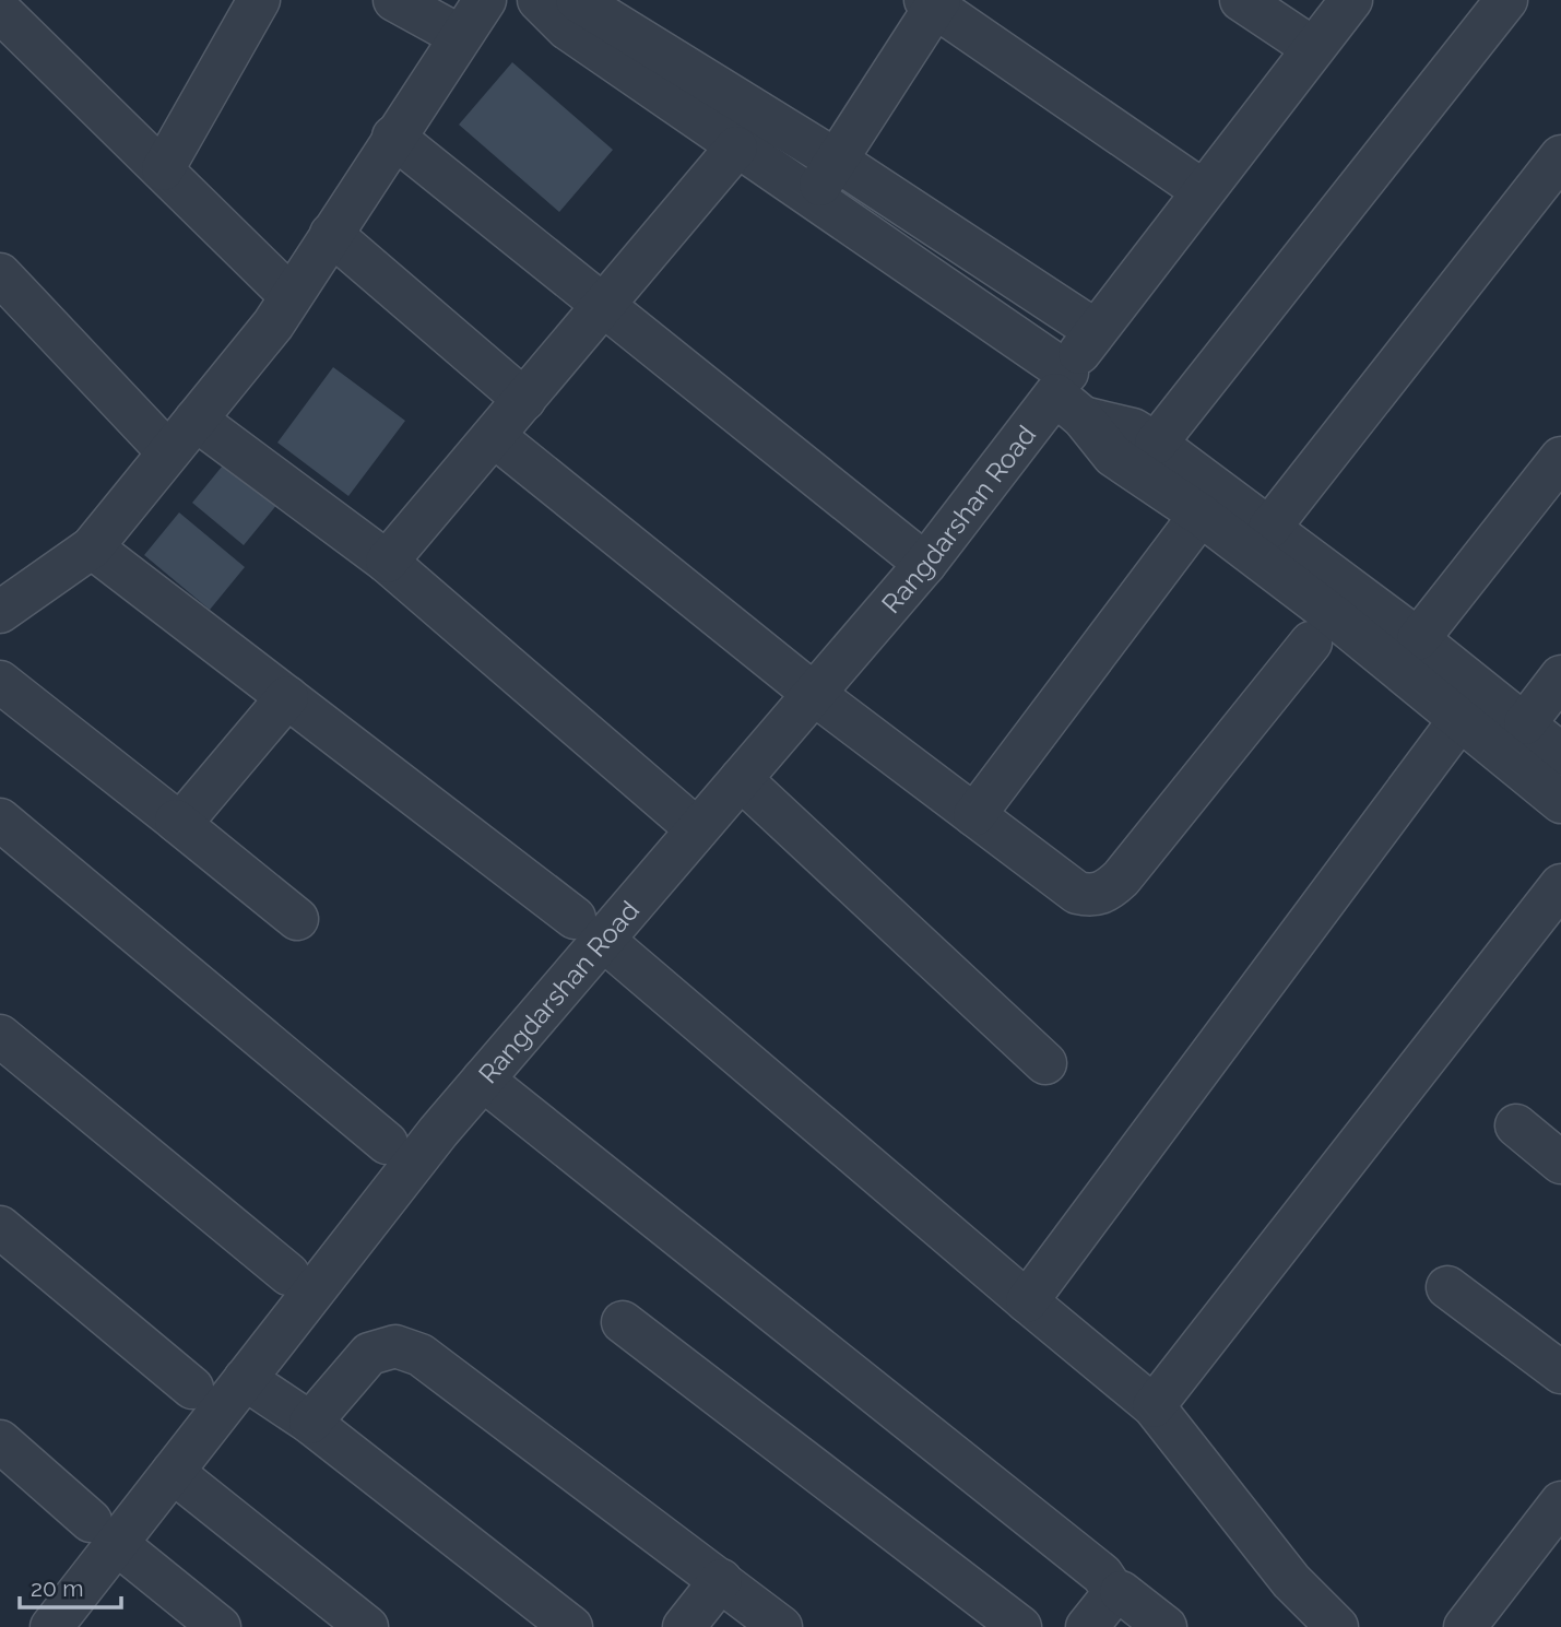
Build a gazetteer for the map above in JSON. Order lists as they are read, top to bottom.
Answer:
{
  "streets": {
    "street": ["Rangdarshan Road"]
  },
  "scale_bar": "20 m"
}
